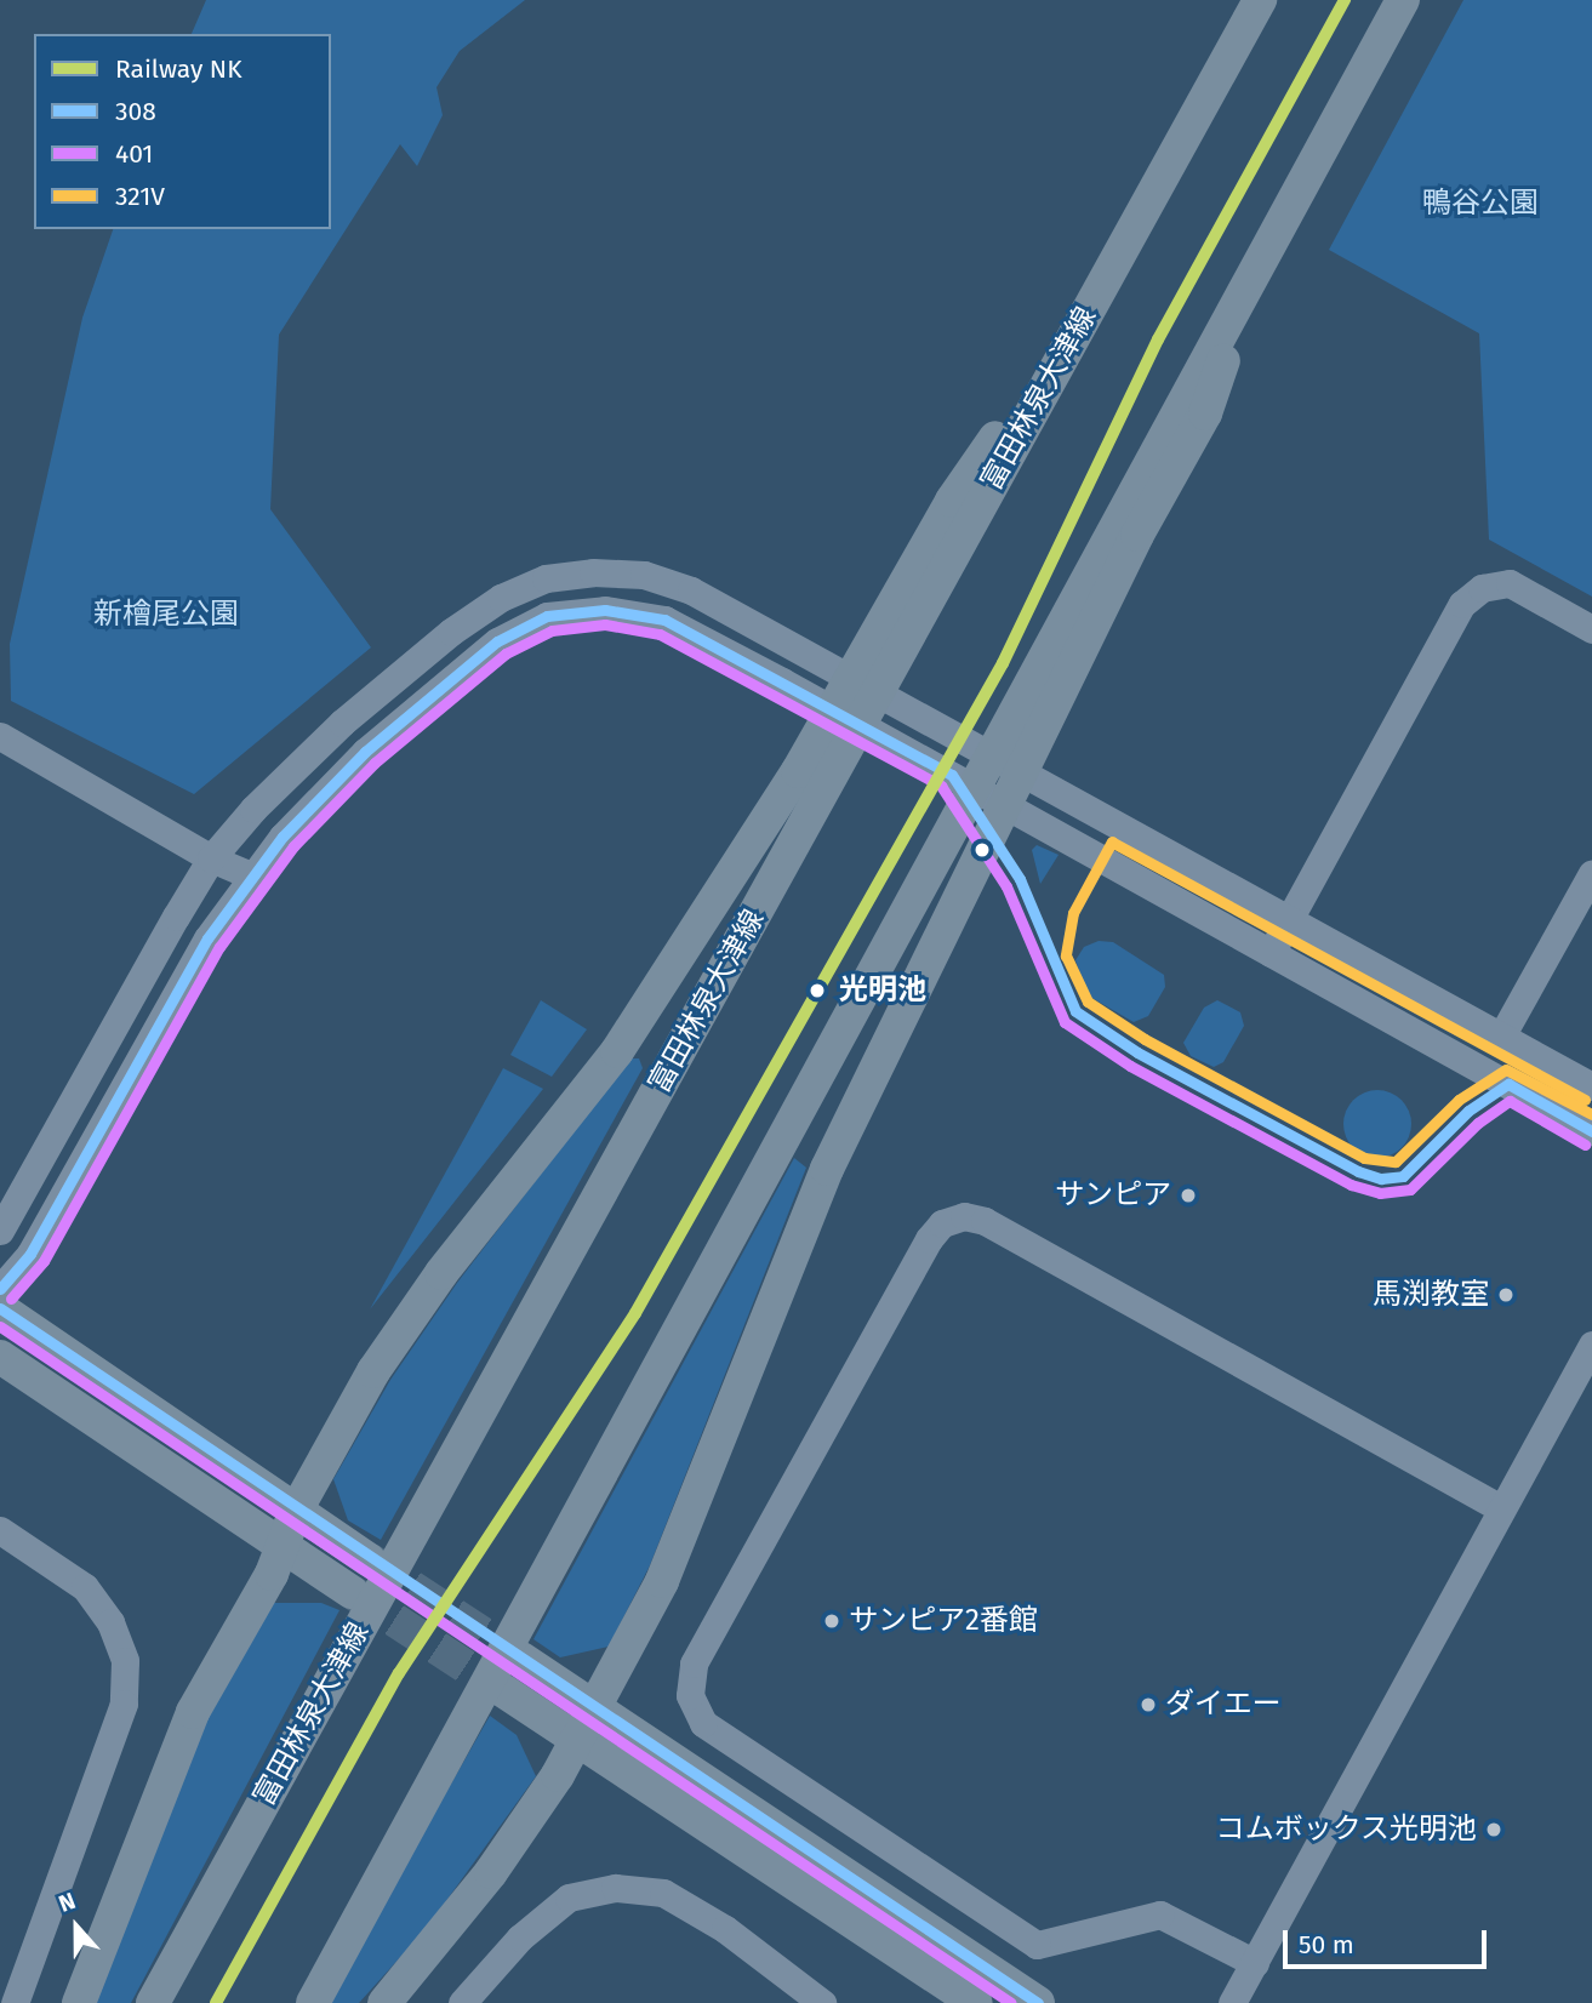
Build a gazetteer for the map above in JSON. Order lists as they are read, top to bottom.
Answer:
{
  "streets": {
    "main road": ["富田林泉大津線"]
  },
  "parks": ["鴨谷公園", "新檜尾公園"],
  "places": [
    "光明池",
    "サンピア",
    "馬渕教室",
    "サンピア2番館",
    "ダイエー",
    "コムボックス光明池"
  ],
  "lines": [
    "rail line NK",
    "transit line 308",
    "transit line 401",
    "transit line 321V"
  ],
  "legend": [
    "Railway NK",
    "308",
    "401",
    "321V"
  ],
  "scale_bar": "50 m",
  "north": "top"
}
